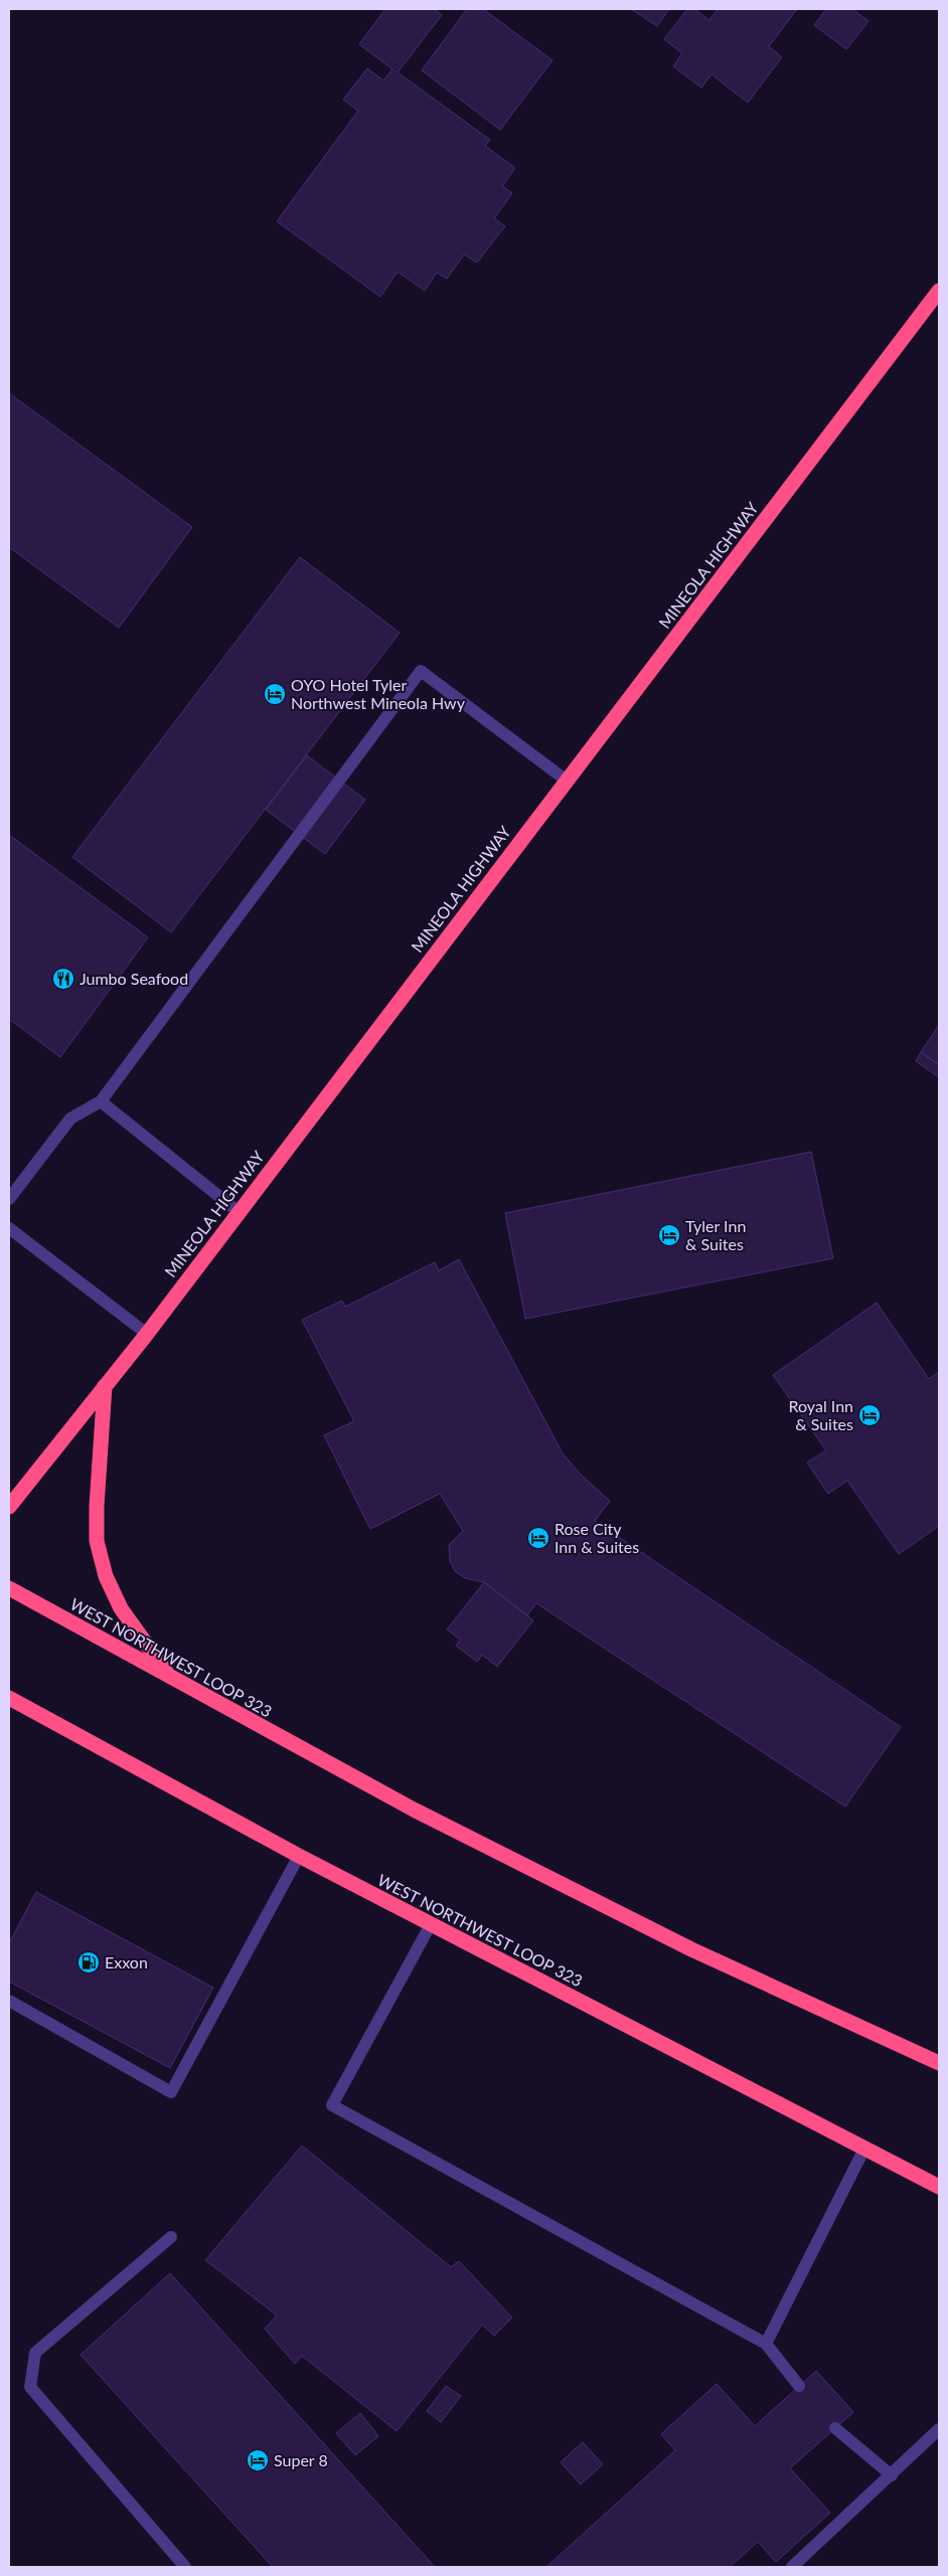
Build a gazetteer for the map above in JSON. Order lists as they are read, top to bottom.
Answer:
{
  "streets": {
    "highway": ["MINEOLA HIGHWAY", "WEST NORTHWEST LOOP 323"]
  },
  "places": {
    "hotel": [
      "OYO Hotel Tyler Northwest Mineola Hwy",
      "Tyler Inn & Suites",
      "Royal Inn & Suites",
      "Rose City Inn & Suites",
      "Super 8"
    ],
    "restaurant": ["Jumbo Seafood"],
    "fuel station": ["Exxon"]
  }
}
